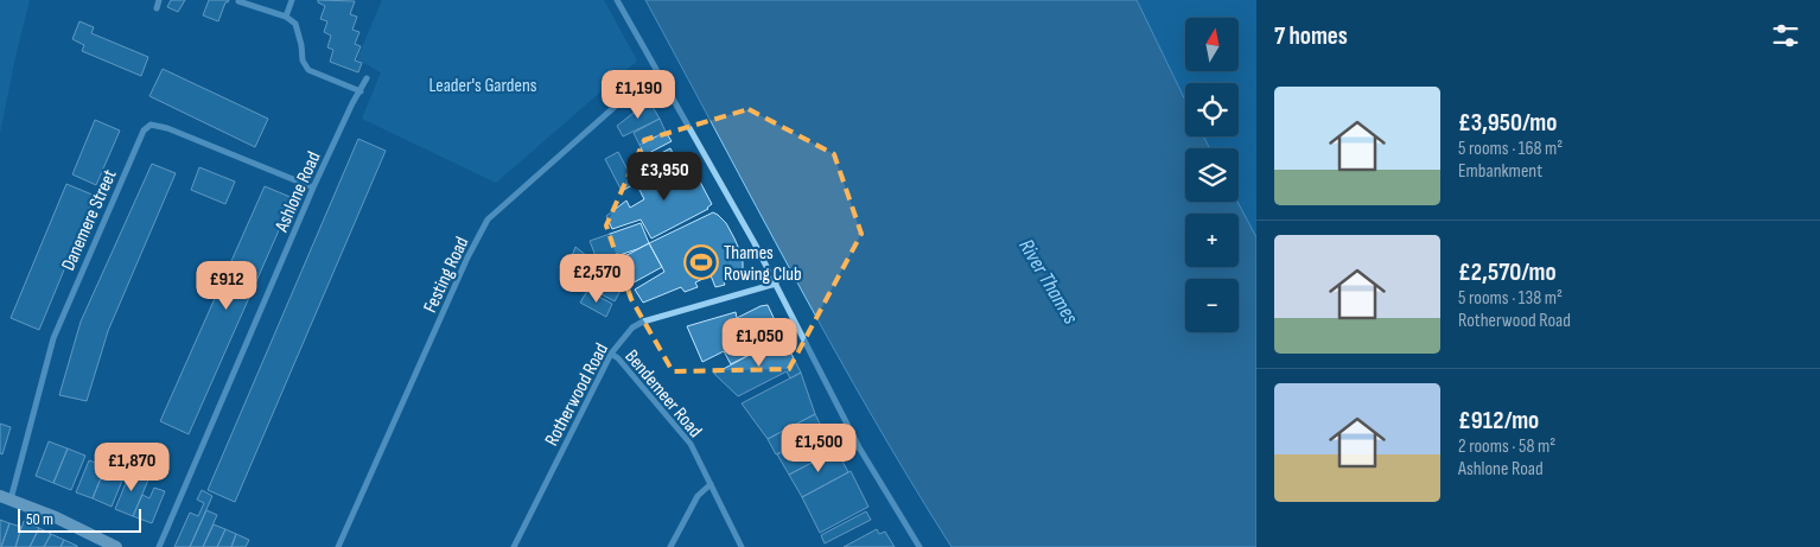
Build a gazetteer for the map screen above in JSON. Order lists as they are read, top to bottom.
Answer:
{
  "streets": {
    "street": [
      "Ashlone Road",
      "Danemere Street",
      "Festing Road",
      "Bendemeer Road",
      "Rotherwood Road"
    ]
  },
  "crossings": [
    ["Ashlone Road", "Danemere Street"],
    ["Bendemeer Road", "Rotherwood Road"]
  ],
  "water": ["River Thames"],
  "parks": ["Leader's Gardens"],
  "places": {
    "sports": ["Thames Rowing Club"]
  },
  "scale_bar": "50 m",
  "north": "top",
  "page": {
    "heading": "7 homes",
    "map_buttons": ["+", "−"],
    "price": [
      "£1,190",
      "£3,950",
      "£2,570",
      "£912",
      "£1,050",
      "£1,500",
      "£1,870"
    ],
    "list": [
      {
        "name": "£3,950/mo",
        "note": "5 rooms · 168 m² · Embankment"
      },
      {
        "name": "£2,570/mo",
        "note": "5 rooms · 138 m² · Rotherwood Road"
      },
      {
        "name": "£912/mo",
        "note": "2 rooms · 58 m² · Ashlone Road"
      }
    ],
    "scale": "50 m"
  }
}
